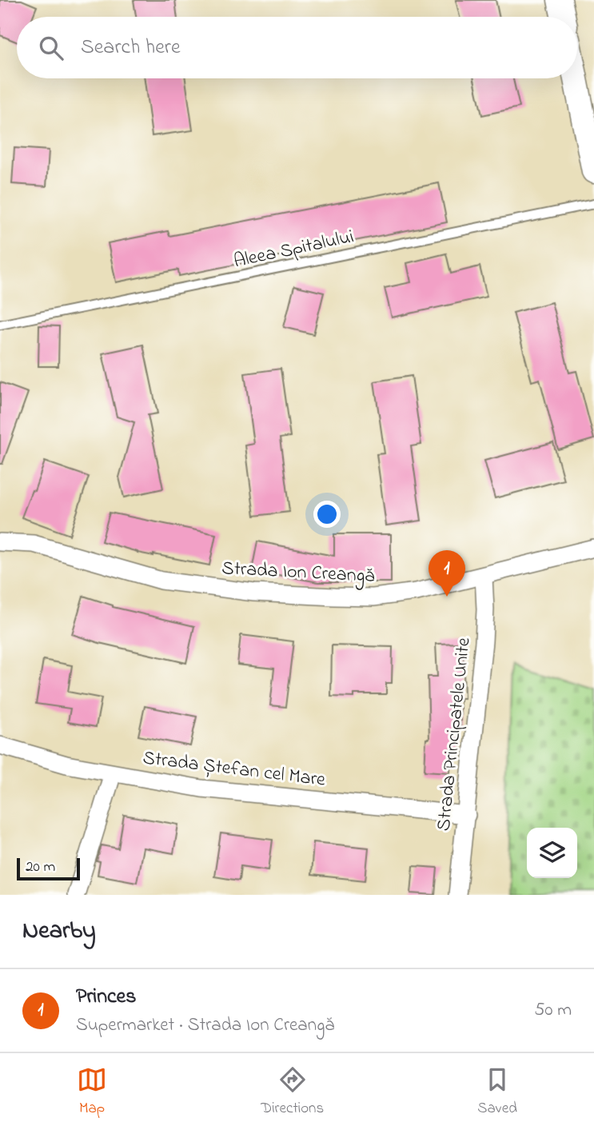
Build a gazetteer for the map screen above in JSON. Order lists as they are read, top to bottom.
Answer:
{
  "streets": {
    "street": ["Strada Ion Creangă", "Strada Principatele Unite", "Strada Ștefan cel Mare"],
    "lane": ["Aleea Spitalului"]
  },
  "crossings": [
    ["Strada Ion Creangă", "Strada Principatele Unite"],
    ["Strada Principatele Unite", "Strada Ștefan cel Mare"]
  ],
  "scale_bar": "20 m",
  "page": {
    "search": "Search here",
    "pins": "1",
    "scale": "20 m",
    "heading": "Nearby",
    "list": [
      {
        "mark": "1",
        "name": "Princes",
        "note": "Supermarket · Strada Ion Creangă",
        "value": "50 m"
      }
    ],
    "nav": ["Map", "Directions", "Saved"]
  }
}
